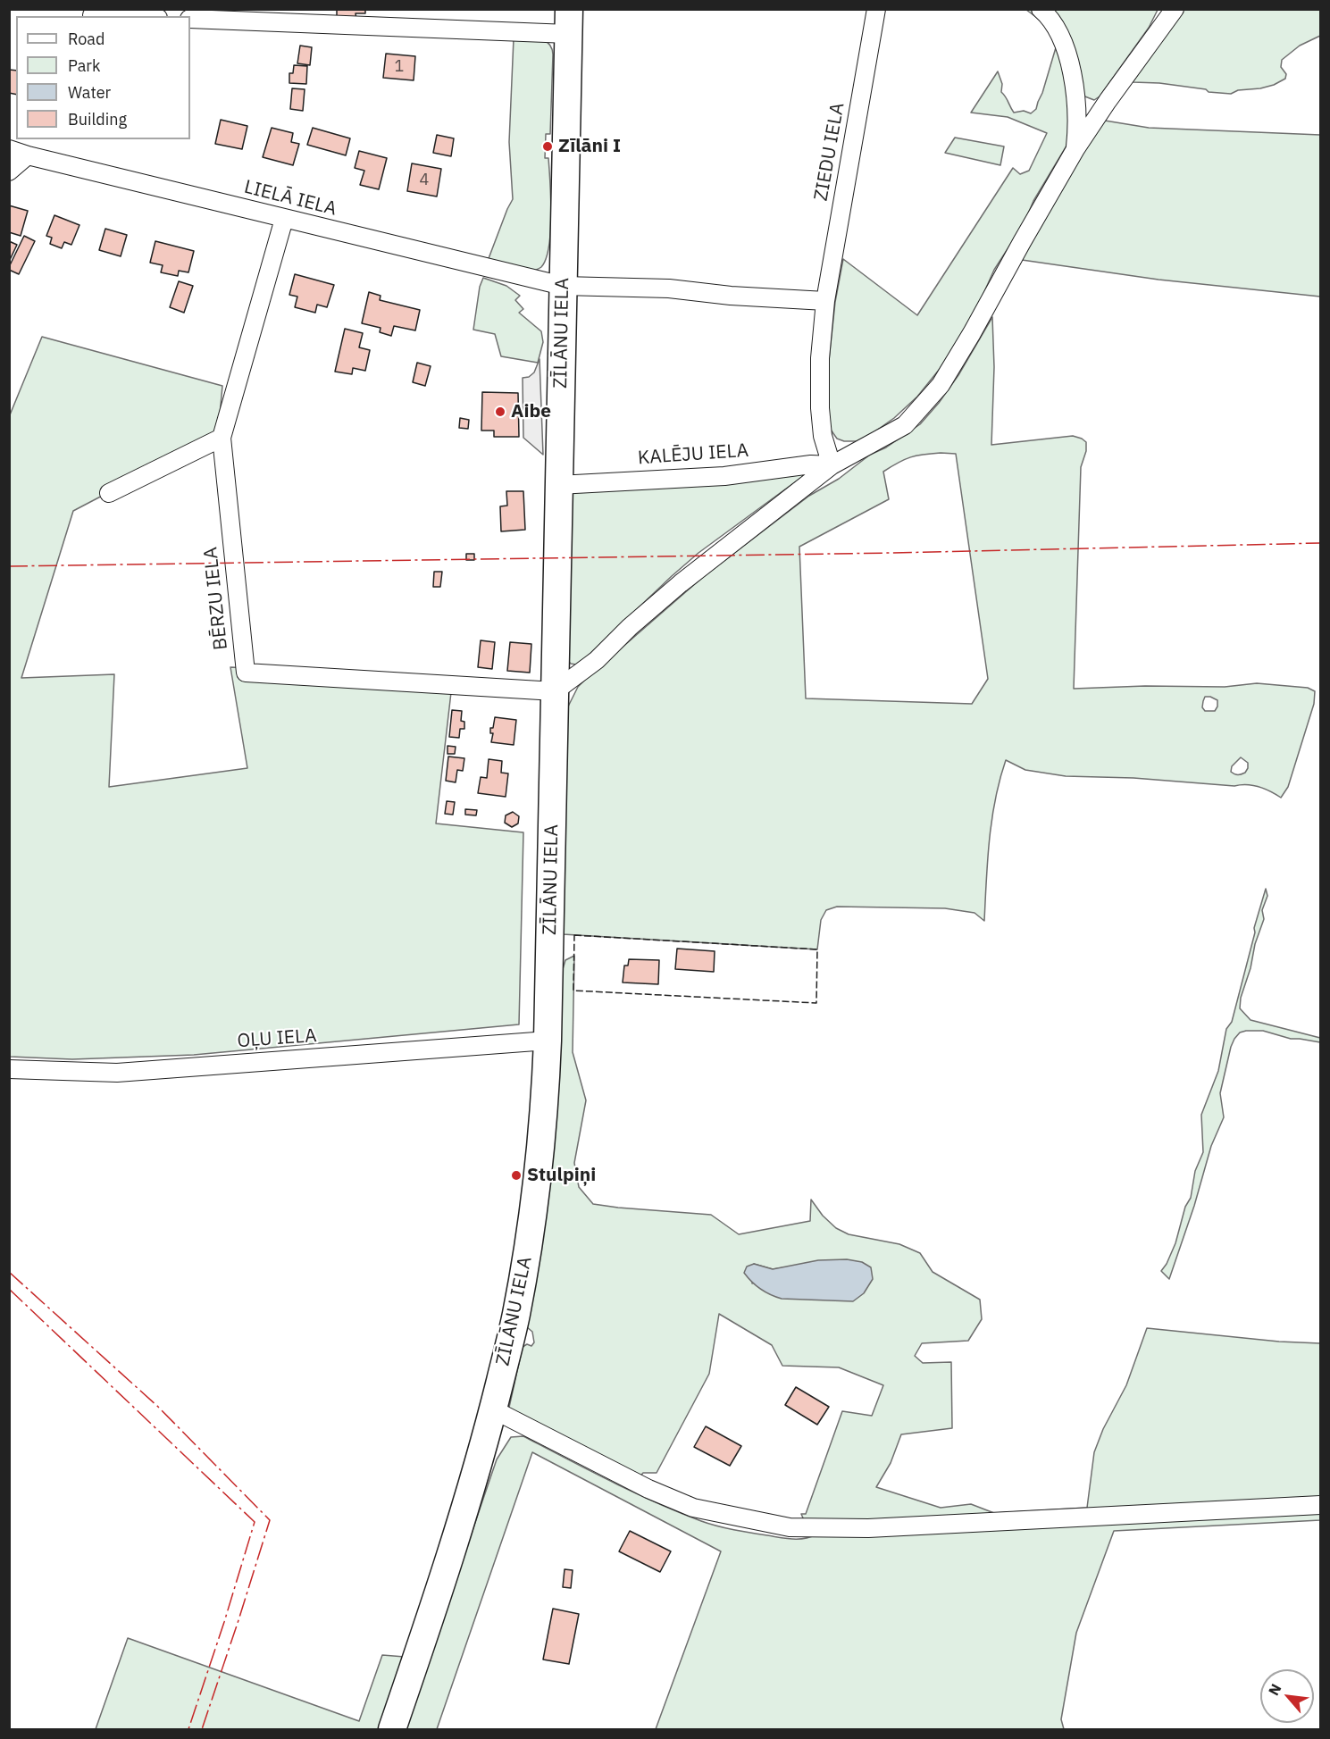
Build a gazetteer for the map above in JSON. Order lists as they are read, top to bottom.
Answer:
{
  "streets": {
    "highway": ["ZĪLĀNU IELA"],
    "street": [
      "ZIEDU IELA",
      "LIELĀ IELA",
      "KALĒJU IELA",
      "BĒRZU IELA",
      "OĻU IELA"
    ]
  },
  "crossings": [
    ["ZIEDU IELA", "KALĒJU IELA"],
    ["LIELĀ IELA", "ZĪLĀNU IELA"],
    ["LIELĀ IELA", "BĒRZU IELA"],
    ["ZĪLĀNU IELA", "KALĒJU IELA"],
    ["ZĪLĀNU IELA", "BĒRZU IELA"],
    ["ZĪLĀNU IELA", "OĻU IELA"]
  ],
  "places": ["Zīlāni I", "Aibe", "Stulpiņi"],
  "house_numbers": ["1", "4"],
  "legend": [
    "Road",
    "Park",
    "Water",
    "Building"
  ],
  "north": "top left"
}
